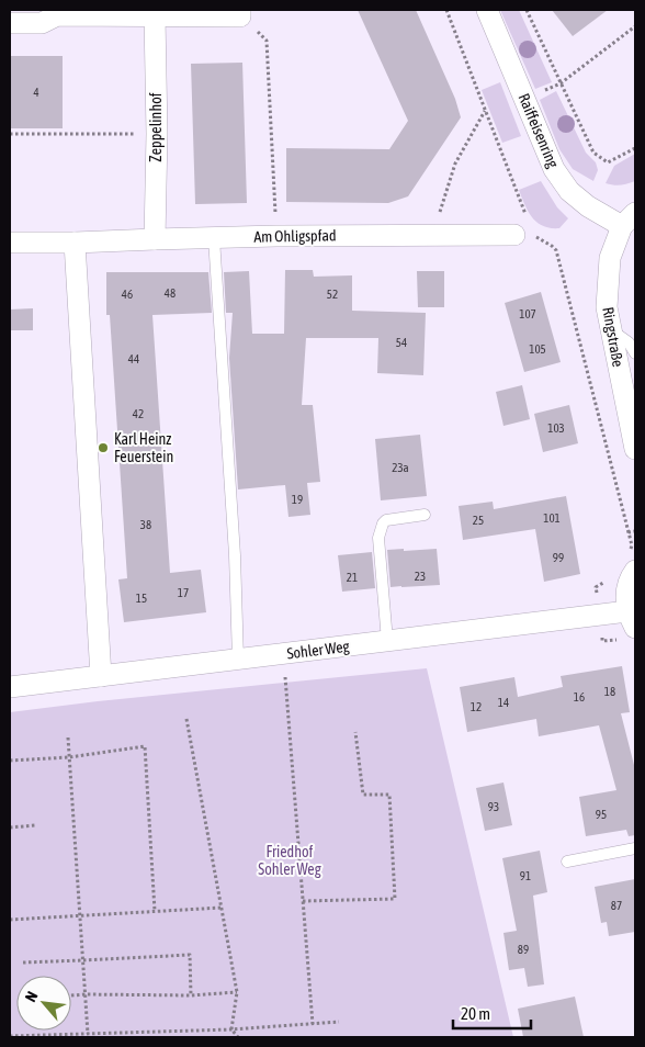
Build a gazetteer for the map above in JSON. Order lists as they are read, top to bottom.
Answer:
{
  "streets": {
    "street": [
      "Zeppelinhof",
      "Raiffeisenring",
      "Am Ohligspfad",
      "Ringstraße",
      "Sohler Weg"
    ]
  },
  "crossings": [
    ["Zeppelinhof", "Am Ohligspfad"],
    ["Raiffeisenring", "Ringstraße"]
  ],
  "parks": ["Friedhof Sohler Weg"],
  "places": ["Karl Heinz Feuerstein"],
  "house_numbers": [
    "4",
    "48",
    "46",
    "52",
    "107",
    "54",
    "105",
    "44",
    "42",
    "103",
    "23a",
    "19",
    "101",
    "25",
    "38",
    "99",
    "23",
    "21",
    "17",
    "15",
    "18",
    "16",
    "14",
    "12",
    "93",
    "95",
    "91",
    "87",
    "89"
  ],
  "scale_bar": "20 m",
  "north": "top left"
}
